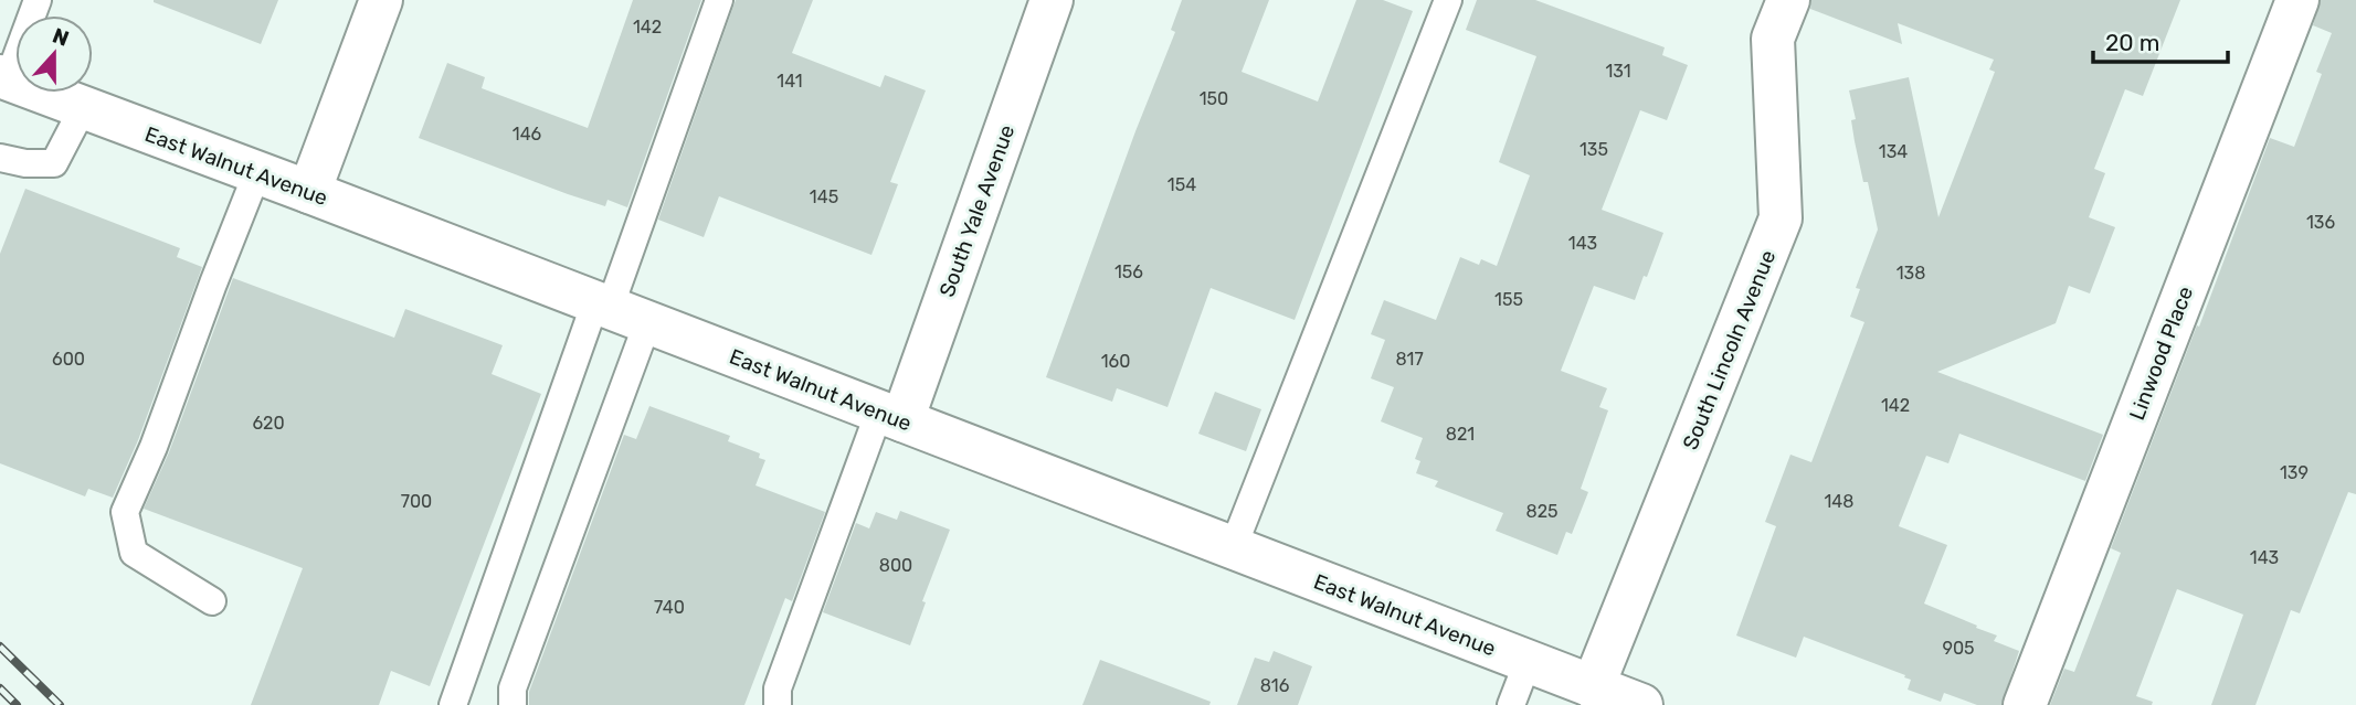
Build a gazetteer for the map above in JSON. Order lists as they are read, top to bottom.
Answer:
{
  "streets": {
    "street": [
      "East Walnut Avenue",
      "South Yale Avenue",
      "South Lincoln Avenue",
      "Linwood Place"
    ]
  },
  "crossings": [
    ["East Walnut Avenue", "South Yale Avenue"],
    ["East Walnut Avenue", "South Lincoln Avenue"]
  ],
  "house_numbers": [
    "142",
    "131",
    "141",
    "150",
    "146",
    "135",
    "134",
    "154",
    "145",
    "136",
    "143",
    "156",
    "138",
    "155",
    "600",
    "817",
    "160",
    "142",
    "620",
    "821",
    "139",
    "700",
    "148",
    "825",
    "143",
    "800",
    "740",
    "905",
    "816"
  ],
  "scale_bar": "20 m",
  "north": "top"
}
